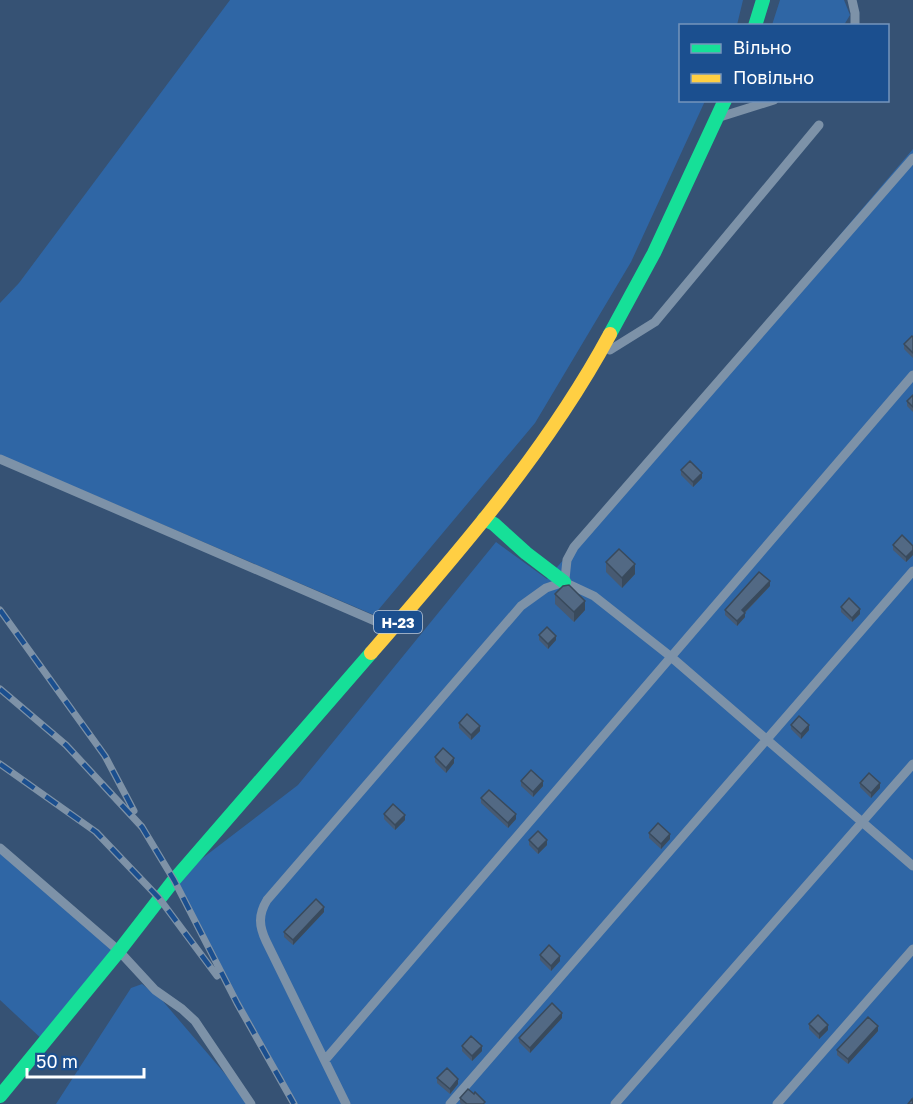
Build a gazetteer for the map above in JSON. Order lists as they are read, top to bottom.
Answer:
{
  "streets": {
    "main road": ["Н-23"]
  },
  "legend": ["Вільно", "Повільно"],
  "scale_bar": "50 m"
}
